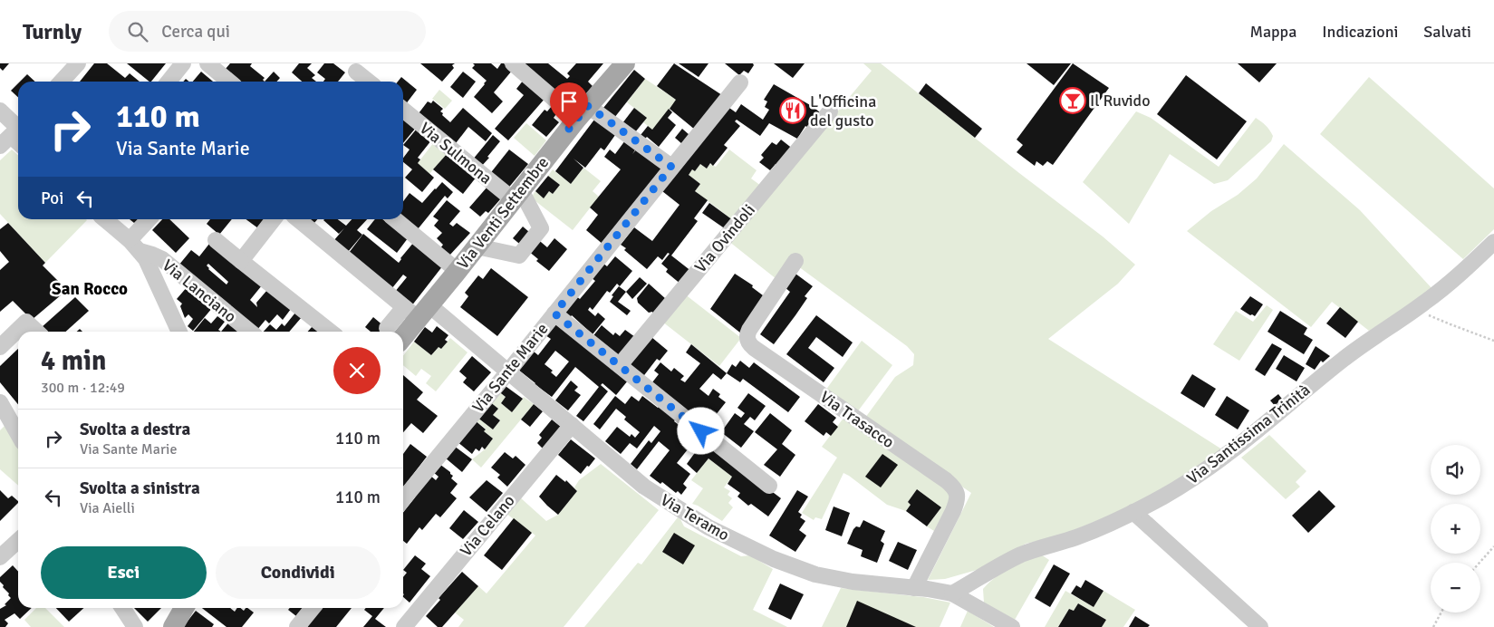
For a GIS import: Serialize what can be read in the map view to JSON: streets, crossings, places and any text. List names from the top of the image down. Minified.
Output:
{"streets":{"main road":["Via Venti Settembre"],"street":["Via Sulmona","Via Ovindoli","Via Lanciano","Via Sante Marie","Via Trasacco","Via Santissima Trinità","Via Teramo","Via Celano"]},"crossings":[["Via Sulmona","Via Venti Settembre"],["Via Venti Settembre","Via Teramo"],["Via Sante Marie","Via Teramo"],["Via Trasacco","Via Teramo"],["Via Santissima Trinità","Via Teramo"],["Via Teramo","Via Celano"]],"districts":["San Rocco"],"places":{"bar":["Il Ruvido"],"restaurant":["L'Officina del gusto"]},"page":{"header":"Turnly","search":"Cerca qui","nav":["Mappa","Indicazioni","Salvati"],"turn":["110 m","Via Sante Marie"],"then":"Poi","heading":["4 min","300 m · 12:49"],"list":[{"name":"Svolta a destra","note":"Via Sante Marie","value":"110 m"},{"name":"Svolta a sinistra","note":"Via Aielli","value":"110 m"}],"map_buttons":["+","−"],"buttons":["Esci","Condividi"]}}
